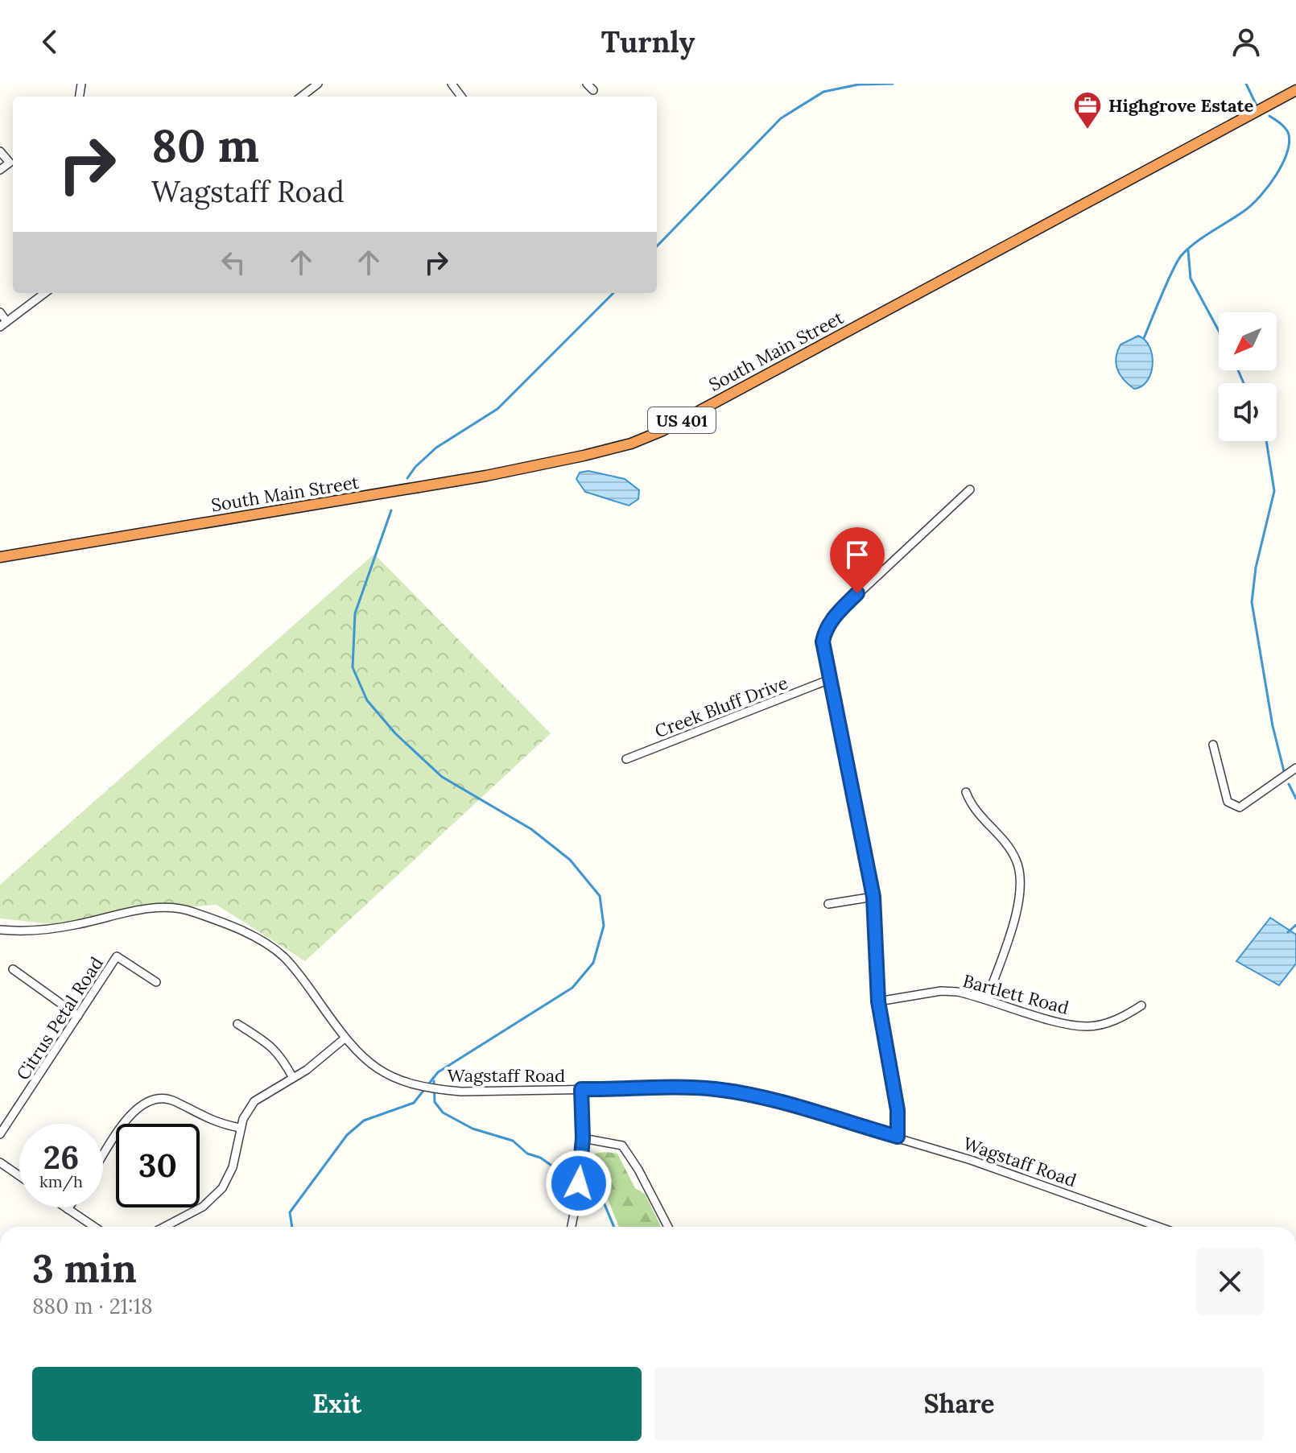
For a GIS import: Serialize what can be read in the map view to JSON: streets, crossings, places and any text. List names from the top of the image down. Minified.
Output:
{"streets":{"highway":["South Main Street","US 401"],"street":["Creek Bluff Drive","Bartlett Road","Citrus Petal Road","Wagstaff Road"]},"places":{"office":["Highgrove Estate"]},"north":"bottom left","page":{"header":"Turnly","turn":["80 m","Wagstaff Road"],"speed":"26 km/h","limit":"30","heading":["3 min","880 m · 21:18"],"buttons":["Exit","Share"]}}
